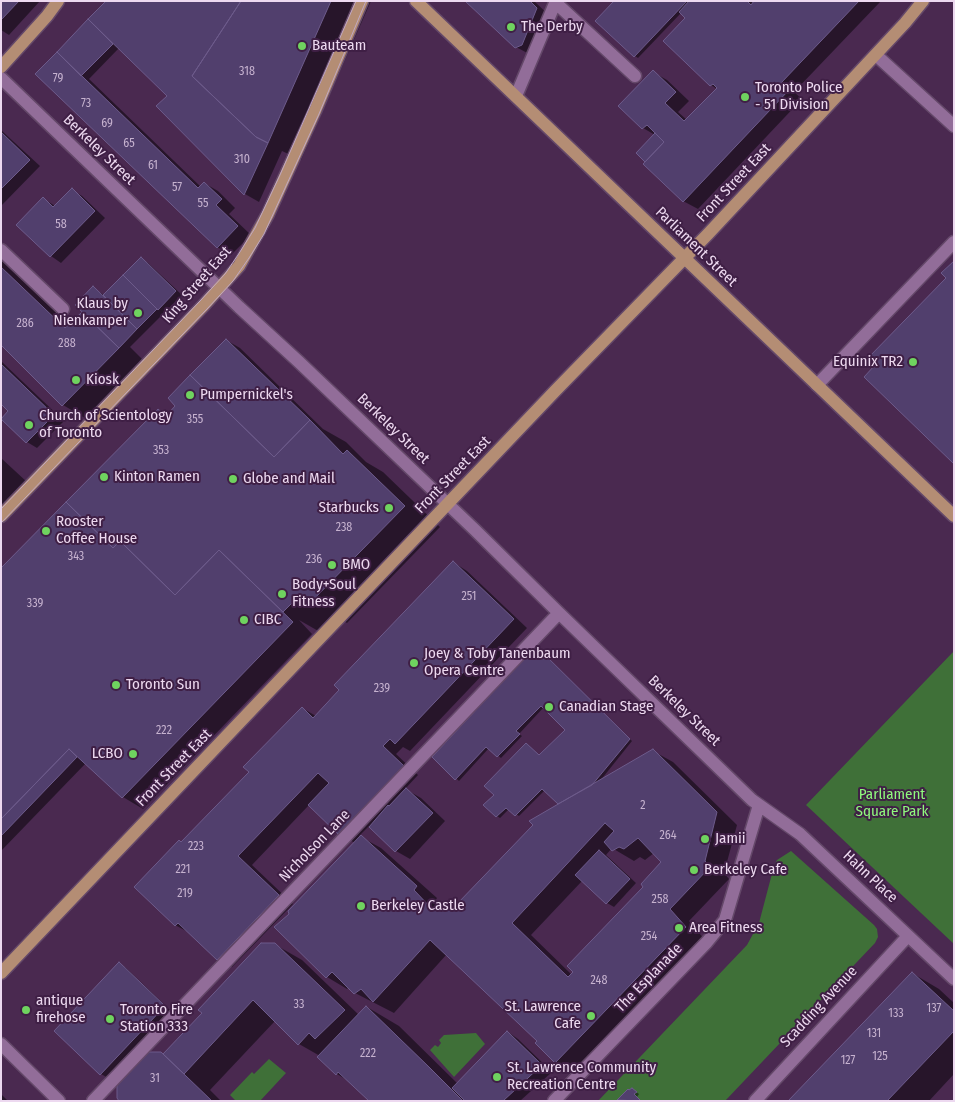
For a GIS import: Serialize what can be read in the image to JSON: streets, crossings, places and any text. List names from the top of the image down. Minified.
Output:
{"streets":{"main road":["Front Street East","Parliament Street","King Street East"],"street":["Berkeley Street","Nicholson Lane","Hahn Place","The Esplanade","Scadding Avenue"]},"crossings":[["Berkeley Street","Front Street East"],["Berkeley Street","King Street East"],["Berkeley Street","Nicholson Lane"],["Berkeley Street","Hahn Place"],["Berkeley Street","The Esplanade"],["Front Street East","Parliament Street"],["Hahn Place","The Esplanade"],["Hahn Place","Scadding Avenue"]],"parks":["Parliament Square Park"],"places":["The Derby","Bauteam","Toronto Police - 51 Division","Klaus by Nienkamper","Equinix TR2","Kiosk","Pumpernickel's","Church of Scientology of Toronto","Kinton Ramen","Globe and Mail","Starbucks","Rooster Coffee House","BMO","Body+Soul Fitness","CIBC","Joey & Toby Tanenbaum Opera Centre","Toronto Sun","Canadian Stage","LCBO","Jamii","Berkeley Cafe","Berkeley Castle","Area Fitness","antique firehose","St. Lawrence Cafe","Toronto Fire Station 333","St. Lawrence Community Recreation Centre"],"house_numbers":["318","79","73","69","65","310","61","57","55","58","286","288","355","353","238","343","236","251","339","239","222","2","264","223","221","219","258","254","248","33","137","133","131","222","125","127","31"]}
